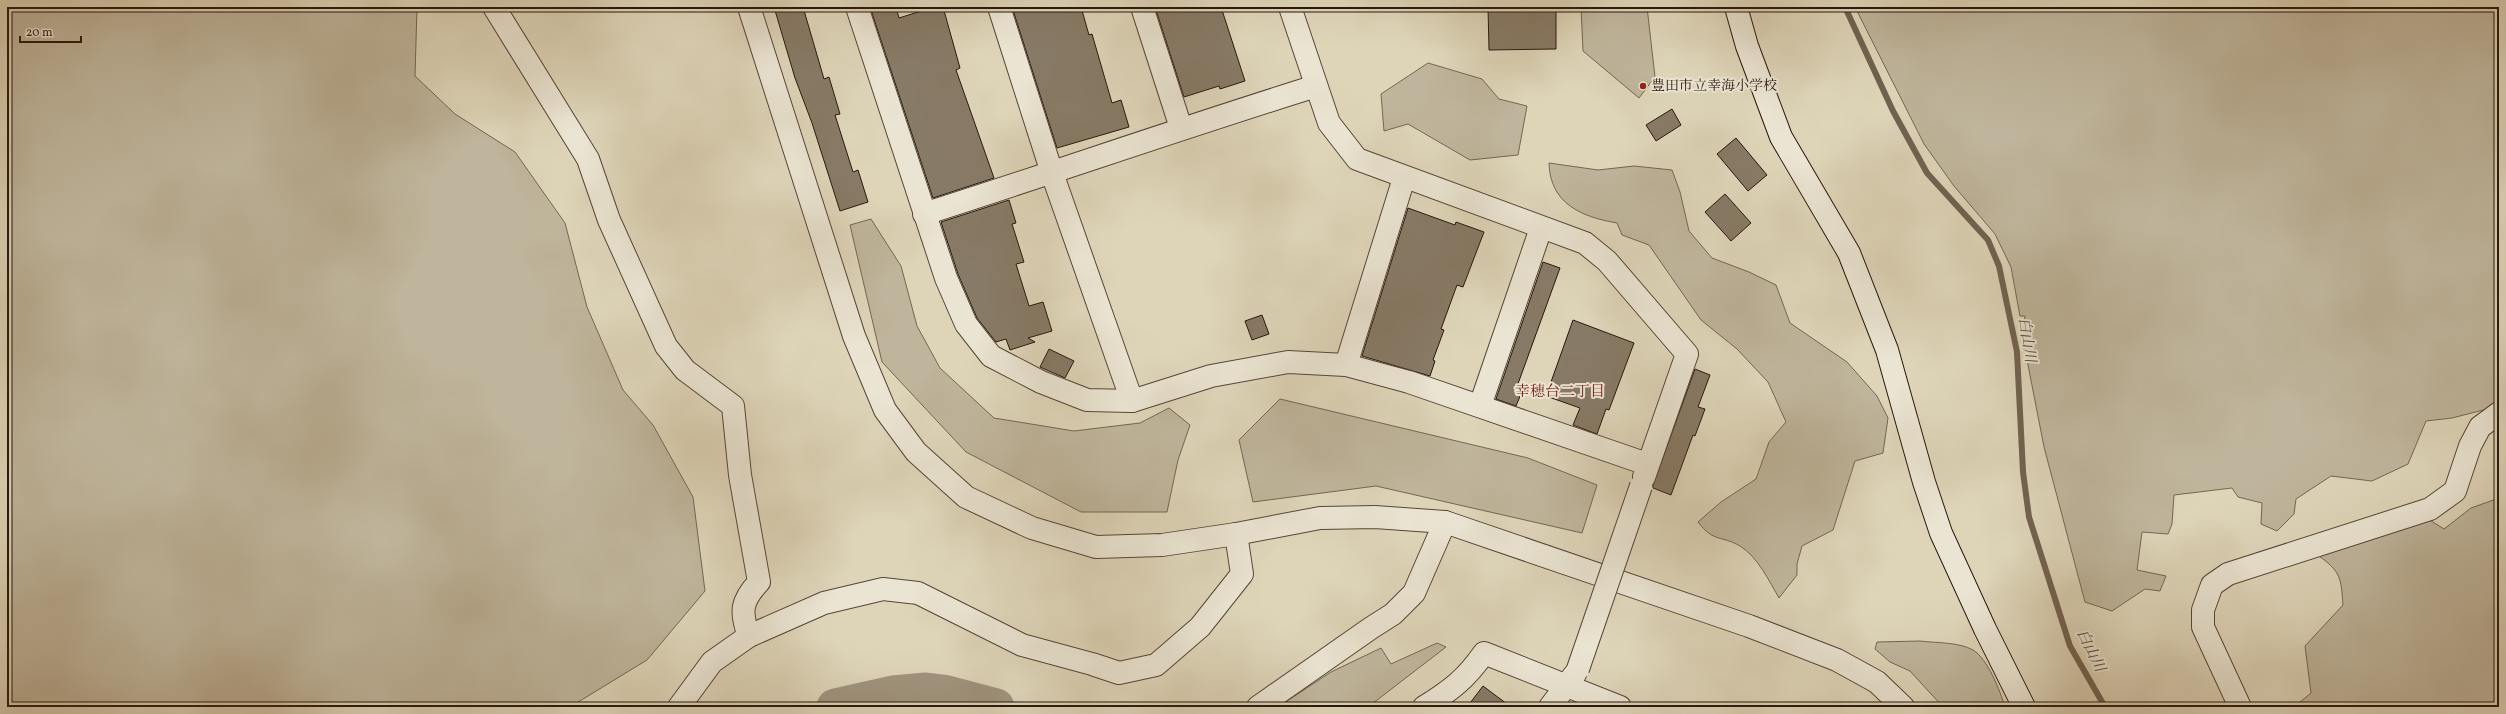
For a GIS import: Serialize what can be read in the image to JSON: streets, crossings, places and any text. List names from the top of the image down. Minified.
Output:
{"districts":["幸穂台二丁目"],"water":["白山川"],"places":["豊田市立幸海小学校"],"scale_bar":"20 m"}
